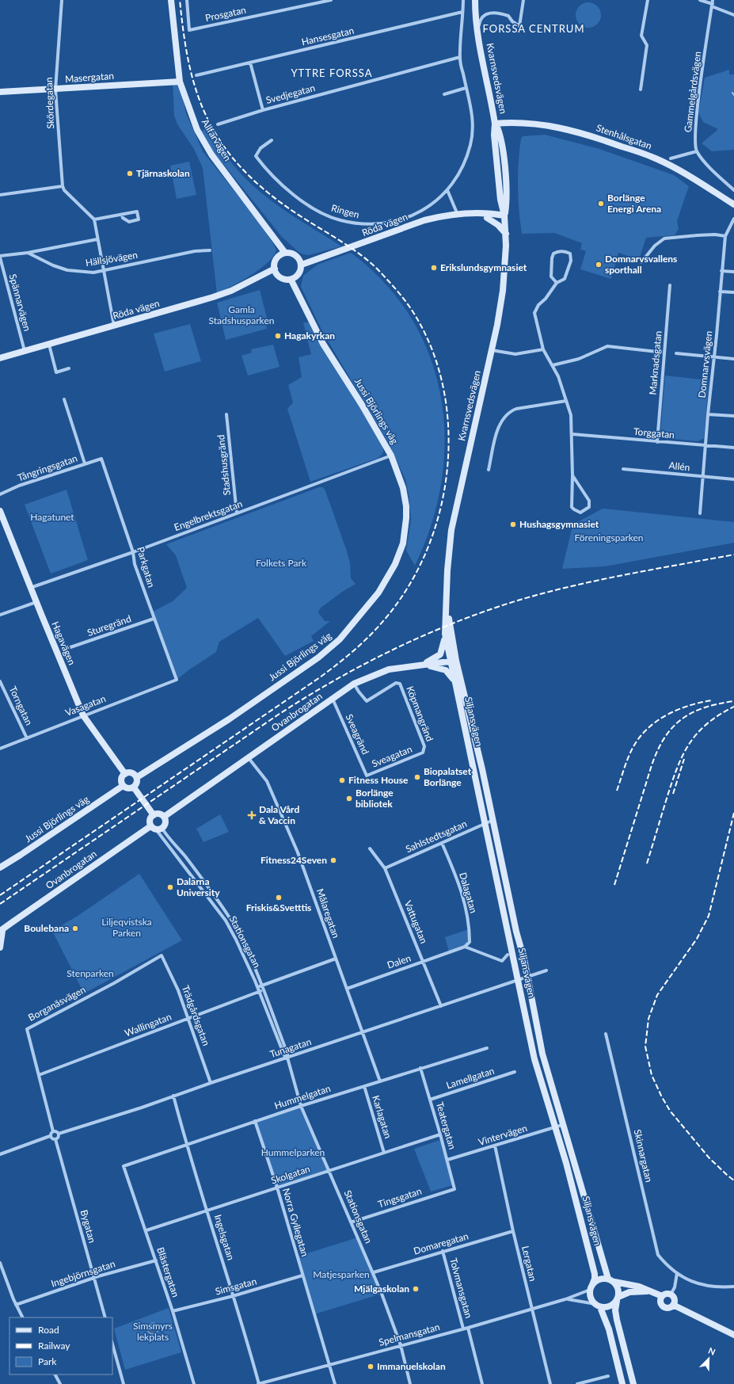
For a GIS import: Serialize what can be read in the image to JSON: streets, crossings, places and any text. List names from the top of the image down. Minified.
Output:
{"streets":{"street":["Prosgatan","Hansesgatan","Masergatan","Kvarnsvedsvägen","Gammelgårdsvägen","Svedjegatan","Skördegatan","Stenhålsgatan","Allfarvägen","Ringen","Röda vägen","Hällsjövägen","Spännarvägen","Marknadsgatan","Domnarvsvägen","Jussi Björlings väg","Torggatan","Stadshusgränd","Allén","Tångringsgatan","Engelbrektsgatan","Parkgatan","Sturegränd","Hagavägen","Torngatan","Vasagatan","Ovanbrogatan","Köpmangränd","Siljansvägen","Sveagränd","Sveagatan","Sahlstedtsgatan","Dalagatan","Målaregatan","Vattugatan","Stationsgatan","Dalen","Borganäsvägen","Trädgårdsgatan","Wallingatan","Tunagatan","Lamellgatan","Hummelgatan","Karlagatan","Teatergatan","Vintervägen","Skinnargatan","Skolgatan","Tingsgatan","Norra Gyllegatan","Bygatan","Ingelsgatan","Domaregatan","Lergatan","Blästergatan","Ingebjörnsgatan","Simsgatan","Tolvmansgatan","Spelmansgatan"]},"crossings":[["Hansesgatan","Ringen"],["Masergatan","Skördegatan"],["Masergatan","Allfarvägen"],["Kvarnsvedsvägen","Stenhålsgatan"],["Kvarnsvedsvägen","Röda vägen"],["Kvarnsvedsvägen","Ovanbrogatan"],["Kvarnsvedsvägen","Siljansvägen"],["Svedjegatan","Ringen"],["Allfarvägen","Röda vägen"],["Allfarvägen","Jussi Björlings väg"],["Röda vägen","Spännarvägen"],["Röda vägen","Jussi Björlings väg"],["Marknadsgatan","Torggatan"],["Domnarvsvägen","Torggatan"],["Domnarvsvägen","Allén"],["Jussi Björlings väg","Engelbrektsgatan"],["Jussi Björlings väg","Hagavägen"],["Stadshusgränd","Engelbrektsgatan"],["Tångringsgatan","Parkgatan"],["Engelbrektsgatan","Parkgatan"],["Engelbrektsgatan","Hagavägen"],["Parkgatan","Sturegränd"],["Parkgatan","Vasagatan"],["Hagavägen","Vasagatan"],["Torngatan","Vasagatan"],["Ovanbrogatan","Köpmangränd"],["Ovanbrogatan","Siljansvägen"],["Ovanbrogatan","Sveagränd"],["Ovanbrogatan","Målaregatan"],["Ovanbrogatan","Stationsgatan"],["Köpmangränd","Sveagatan"],["Siljansvägen","Sahlstedtsgatan"],["Siljansvägen","Tunagatan"],["Siljansvägen","Vintervägen"],["Siljansvägen","Spelmansgatan"],["Sveagränd","Sveagatan"],["Sahlstedtsgatan","Dalagatan"],["Sahlstedtsgatan","Vattugatan"],["Dalagatan","Dalen"],["Målaregatan","Dalen"],["Målaregatan","Tunagatan"],["Målaregatan","Hummelgatan"],["Vattugatan","Dalen"],["Vattugatan","Tunagatan"],["Stationsgatan","Wallingatan"],["Stationsgatan","Tunagatan"],["Stationsgatan","Hummelgatan"],["Stationsgatan","Skolgatan"],["Stationsgatan","Tingsgatan"],["Stationsgatan","Domaregatan"],["Stationsgatan","Spelmansgatan"],["Borganäsvägen","Trädgårdsgatan"],["Borganäsvägen","Wallingatan"],["Trädgårdsgatan","Wallingatan"],["Trädgårdsgatan","Tunagatan"],["Tunagatan","Ingelsgatan"],["Lamellgatan","Teatergatan"],["Hummelgatan","Karlagatan"],["Hummelgatan","Teatergatan"],["Hummelgatan","Norra Gyllegatan"],["Hummelgatan","Ingelsgatan"],["Hummelgatan","Blästergatan"],["Karlagatan","Skolgatan"],["Teatergatan","Vintervägen"],["Teatergatan","Skolgatan"],["Teatergatan","Tingsgatan"],["Vintervägen","Lergatan"],["Skolgatan","Norra Gyllegatan"],["Skolgatan","Ingelsgatan"],["Skolgatan","Blästergatan"],["Norra Gyllegatan","Simsgatan"],["Norra Gyllegatan","Spelmansgatan"],["Bygatan","Ingebjörnsgatan"],["Ingelsgatan","Simsgatan"],["Ingelsgatan","Spelmansgatan"],["Domaregatan","Lergatan"],["Domaregatan","Tolvmansgatan"],["Lergatan","Spelmansgatan"],["Blästergatan","Ingebjörnsgatan"],["Blästergatan","Simsgatan"],["Tolvmansgatan","Spelmansgatan"]],"districts":["FORSSA CENTRUM","YTTRE FORSSA"],"parks":["Gamla Stadshusparken","Hagatunet","Föreningsparken","Folkets Park","Liljeqvistska Parken","Stenparken","Hummelparken","Matjesparken","Simsmyrs lekplats"],"places":{"other":["Tjärnaskolan","Borlänge Energi Arena","Domnarvsvallens sporthall","Erikslundsgymnasiet","Hagakyrkan","Hushagsgymnasiet","Biopalatset Borlänge","Fitness House","Borlänge bibliotek","Fitness24Seven","Dalarna University","Friskis&Svetttis","Boulebana","Mjälgaskolan","Immanuelskolan"],"health":["Dala Vård & Vaccin"]},"legend":["Road","Railway","Park"],"north":"top right"}
